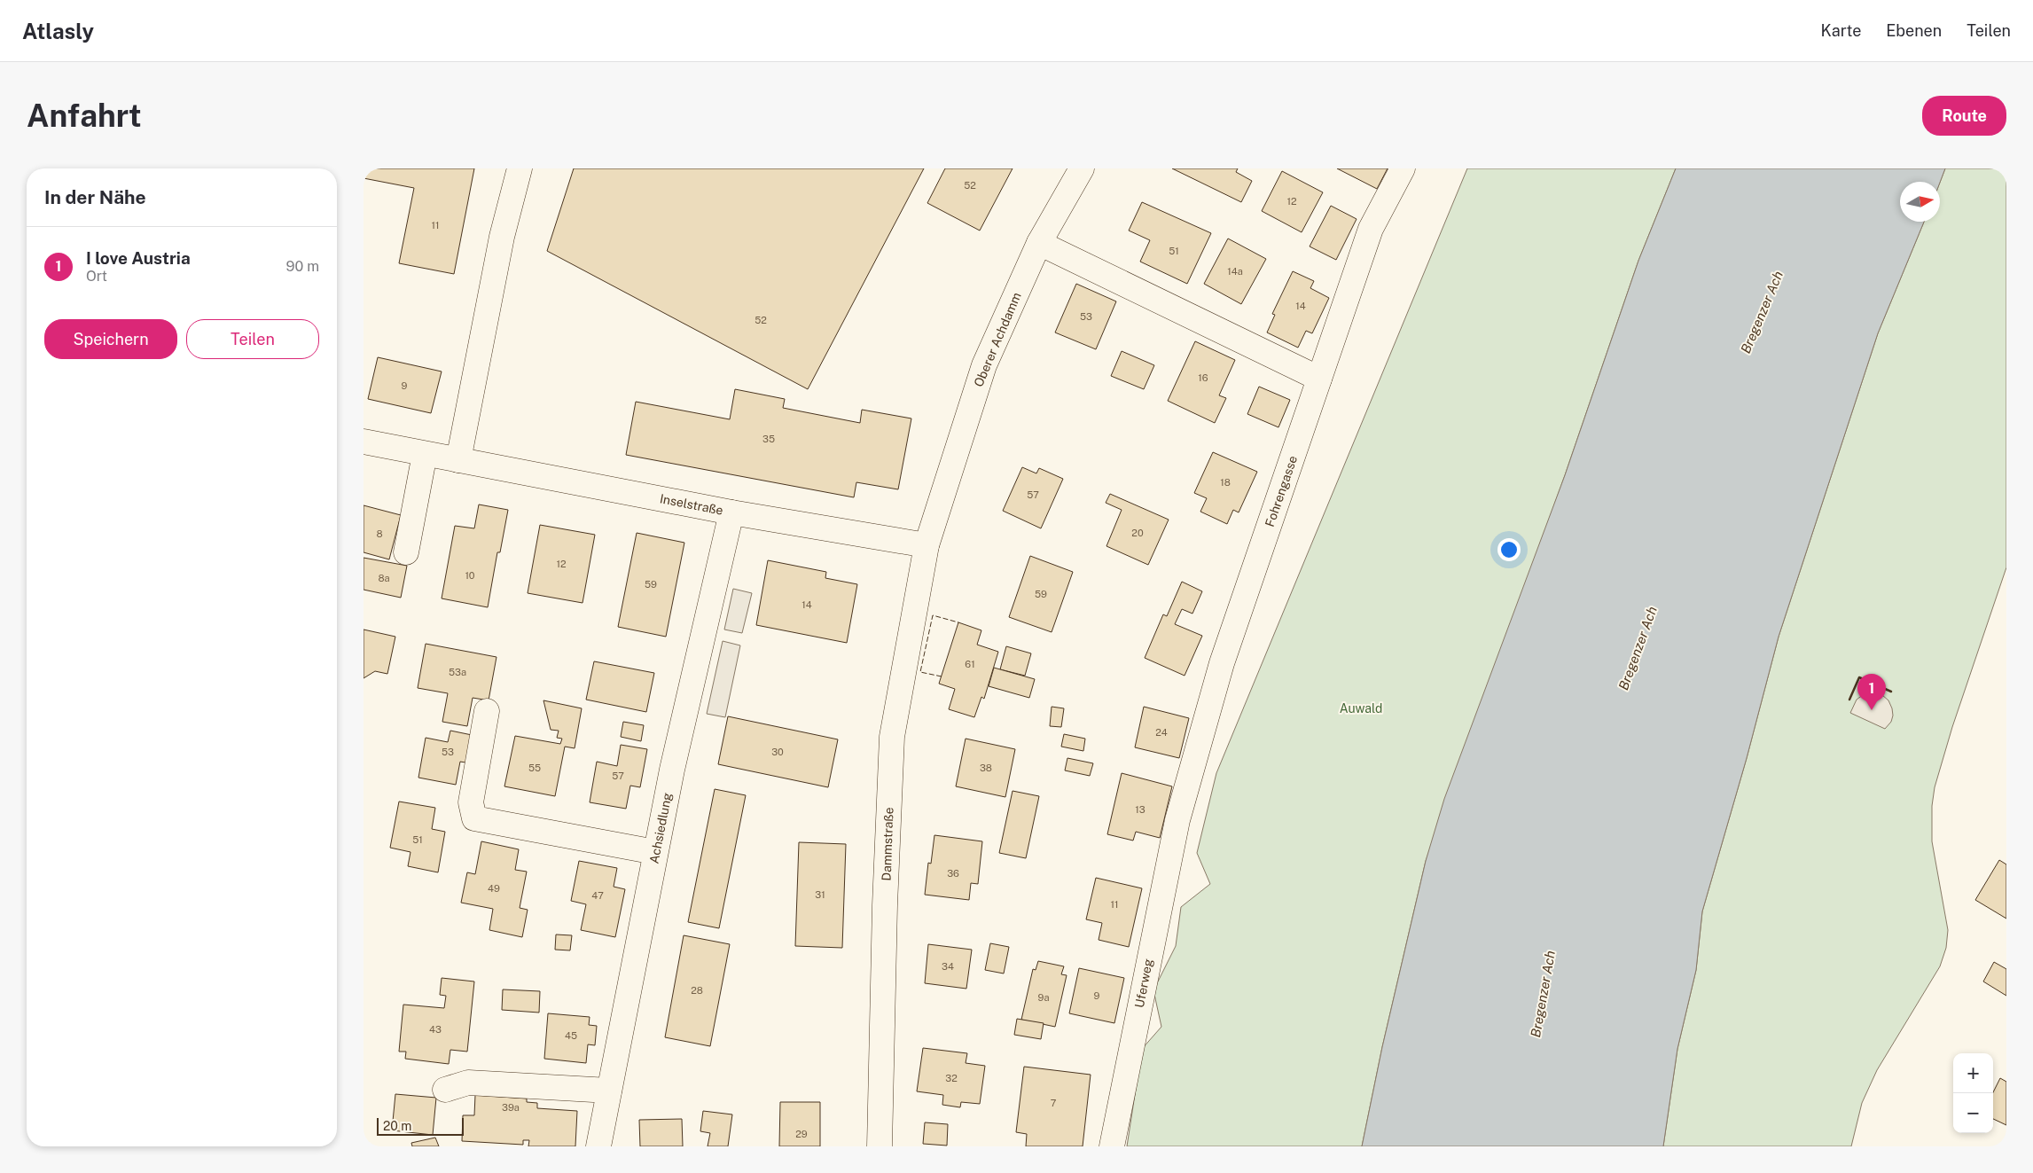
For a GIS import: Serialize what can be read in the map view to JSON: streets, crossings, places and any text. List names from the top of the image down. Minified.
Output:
{"streets":{"street":["Oberer Achdamm","Fohrengasse","Inselstraße","Achsiedlung","Dammstraße","Uferweg"]},"crossings":[["Oberer Achdamm","Inselstraße"],["Oberer Achdamm","Dammstraße"],["Fohrengasse","Uferweg"],["Inselstraße","Achsiedlung"],["Inselstraße","Dammstraße"]],"water":["Bregenzer Ach"],"parks":["Auwald"],"house_numbers":["52","12","11","51","14a","14","53","52","16","9","35","18","57","20","8","12","10","8a","59","59","14","61","53a","24","53","30","55","38","57","13","51","36","49","31","47","11","34","28","9","9a","43","45","32","7","39a","29"],"scale_bar":"20 m","north":"right","page":{"header":"Atlasly","nav":["Karte","Ebenen","Teilen"],"buttons":["Route",["Speichern","Teilen"]],"title":"Anfahrt","heading":"In der Nähe","list":[{"mark":"1","name":"I love Austria","note":"Ort","value":"90 m"}],"pins":"1","map_buttons":["+","−"],"scale":"20 m"}}
